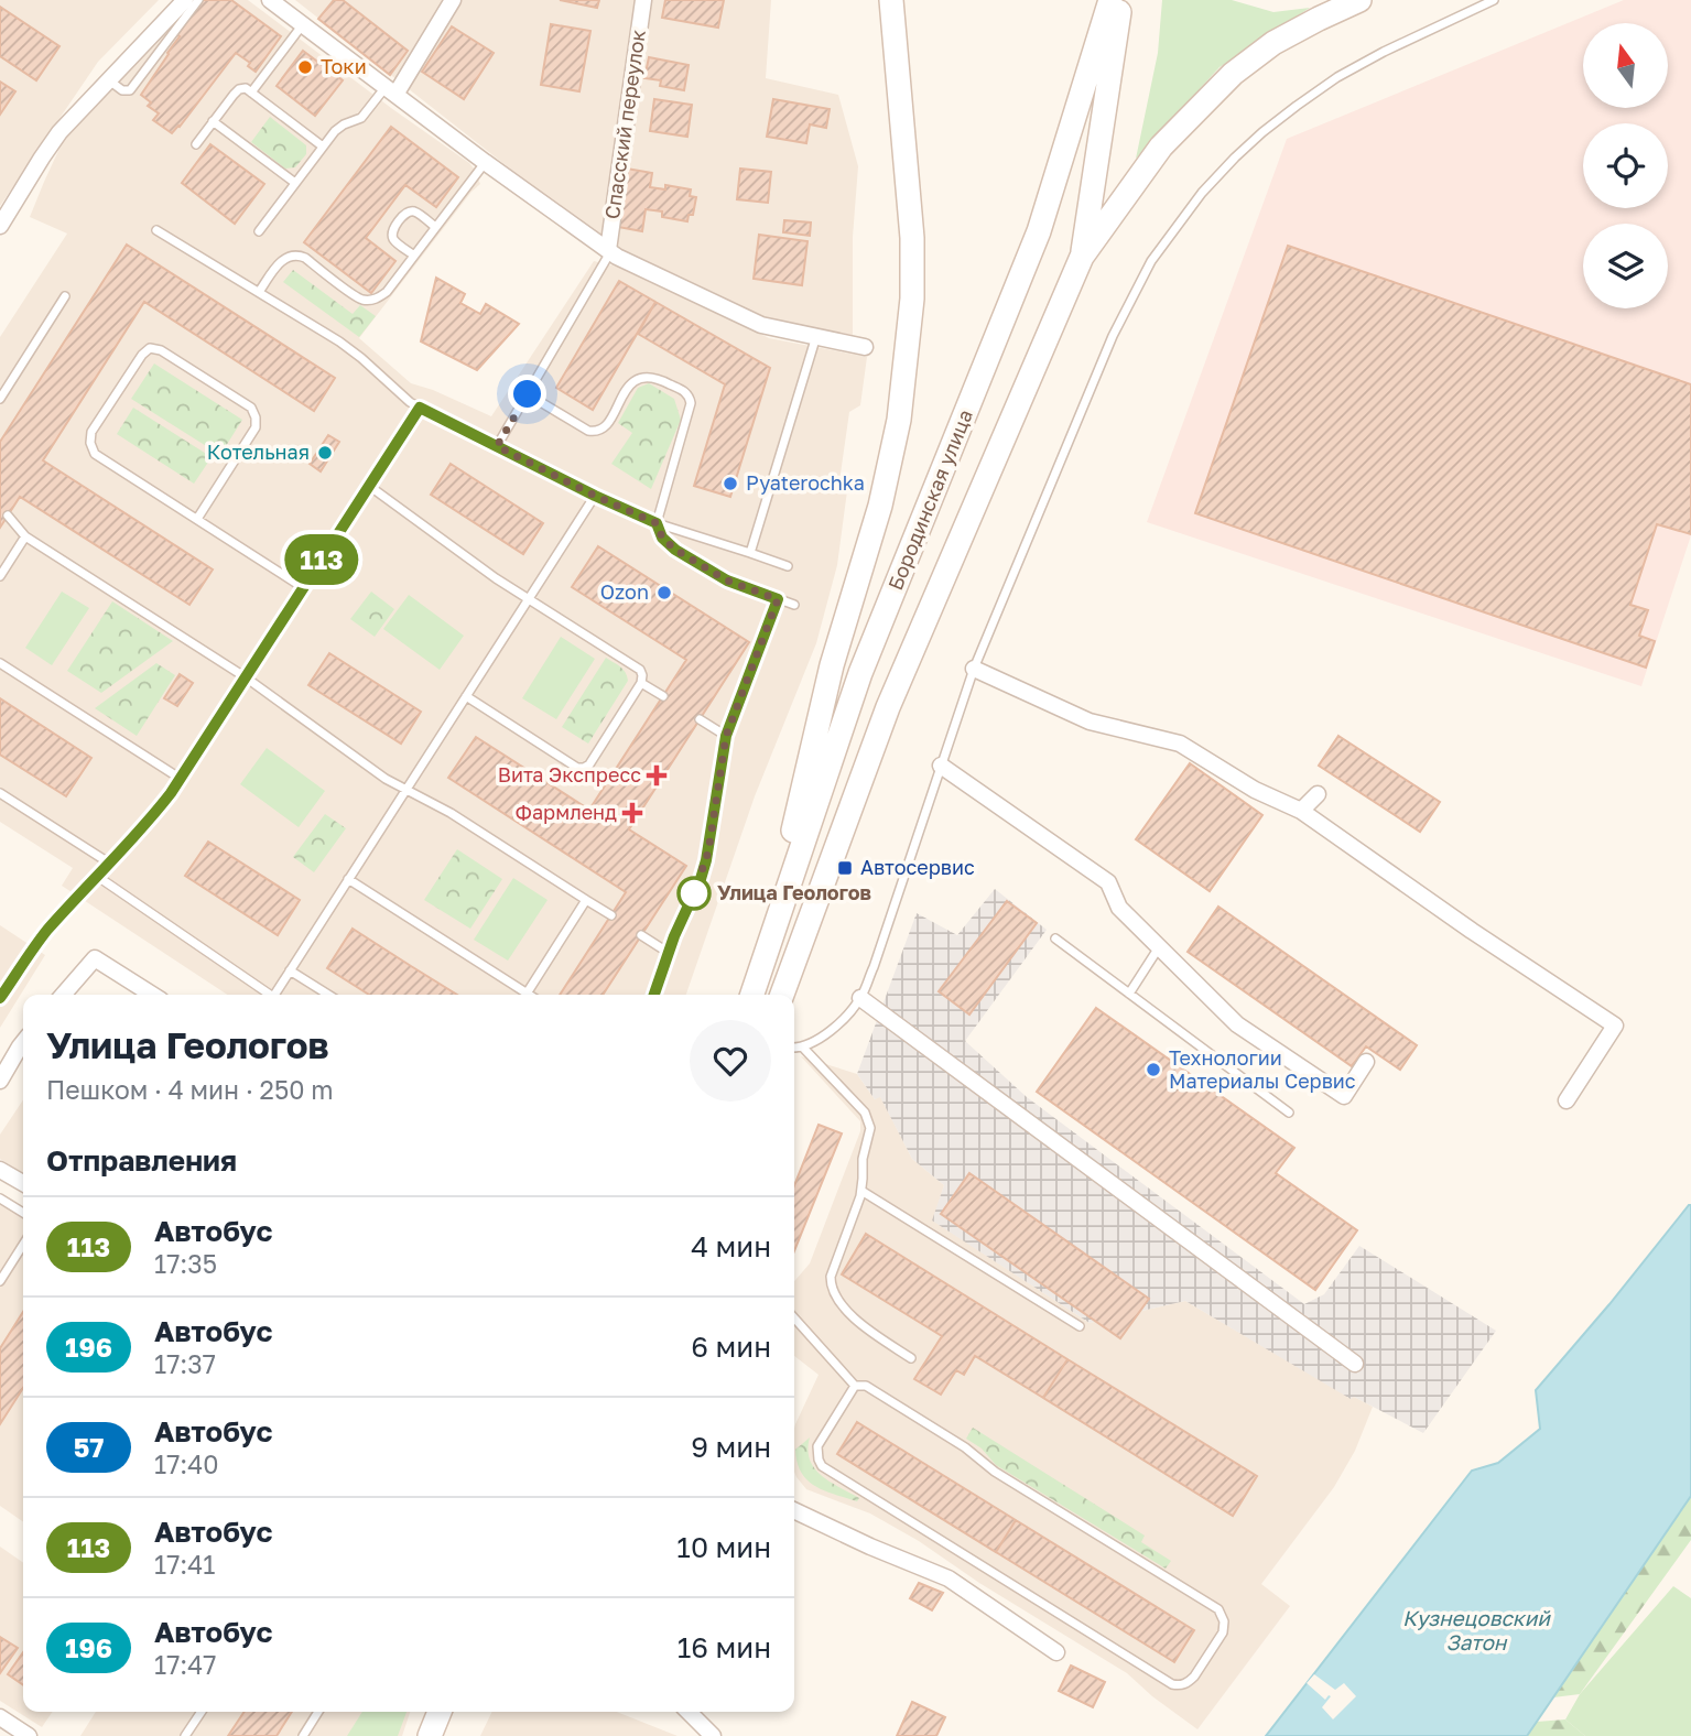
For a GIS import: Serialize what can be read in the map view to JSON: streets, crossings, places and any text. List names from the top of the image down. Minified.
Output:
{"streets":{"street":["Спасский переулок","Бородинская улица"]},"water":["Кузнецовский Затон"],"places":{"other":["Токи","Котельная","Pyaterochka","Ozon","Улица Геологов","Технологии Материалы Сервис"],"health":["Вита Экспресс","Фармленд"],"transit":["Автосервис"]},"lines":["bus line 113"],"north":"top","page":{"on_map":"113","heading":[["Улица Геологов","Пешком · 4 мин · 250 m"],"Отправления"],"list":[{"mark":"113","name":"Автобус","note":"17:35","value":"4 мин"},{"mark":"196","name":"Автобус","note":"17:37","value":"6 мин"},{"mark":"57","name":"Автобус","note":"17:40","value":"9 мин"},{"mark":"113","name":"Автобус","note":"17:41","value":"10 мин"},{"mark":"196","name":"Автобус","note":"17:47","value":"16 мин"}]}}
